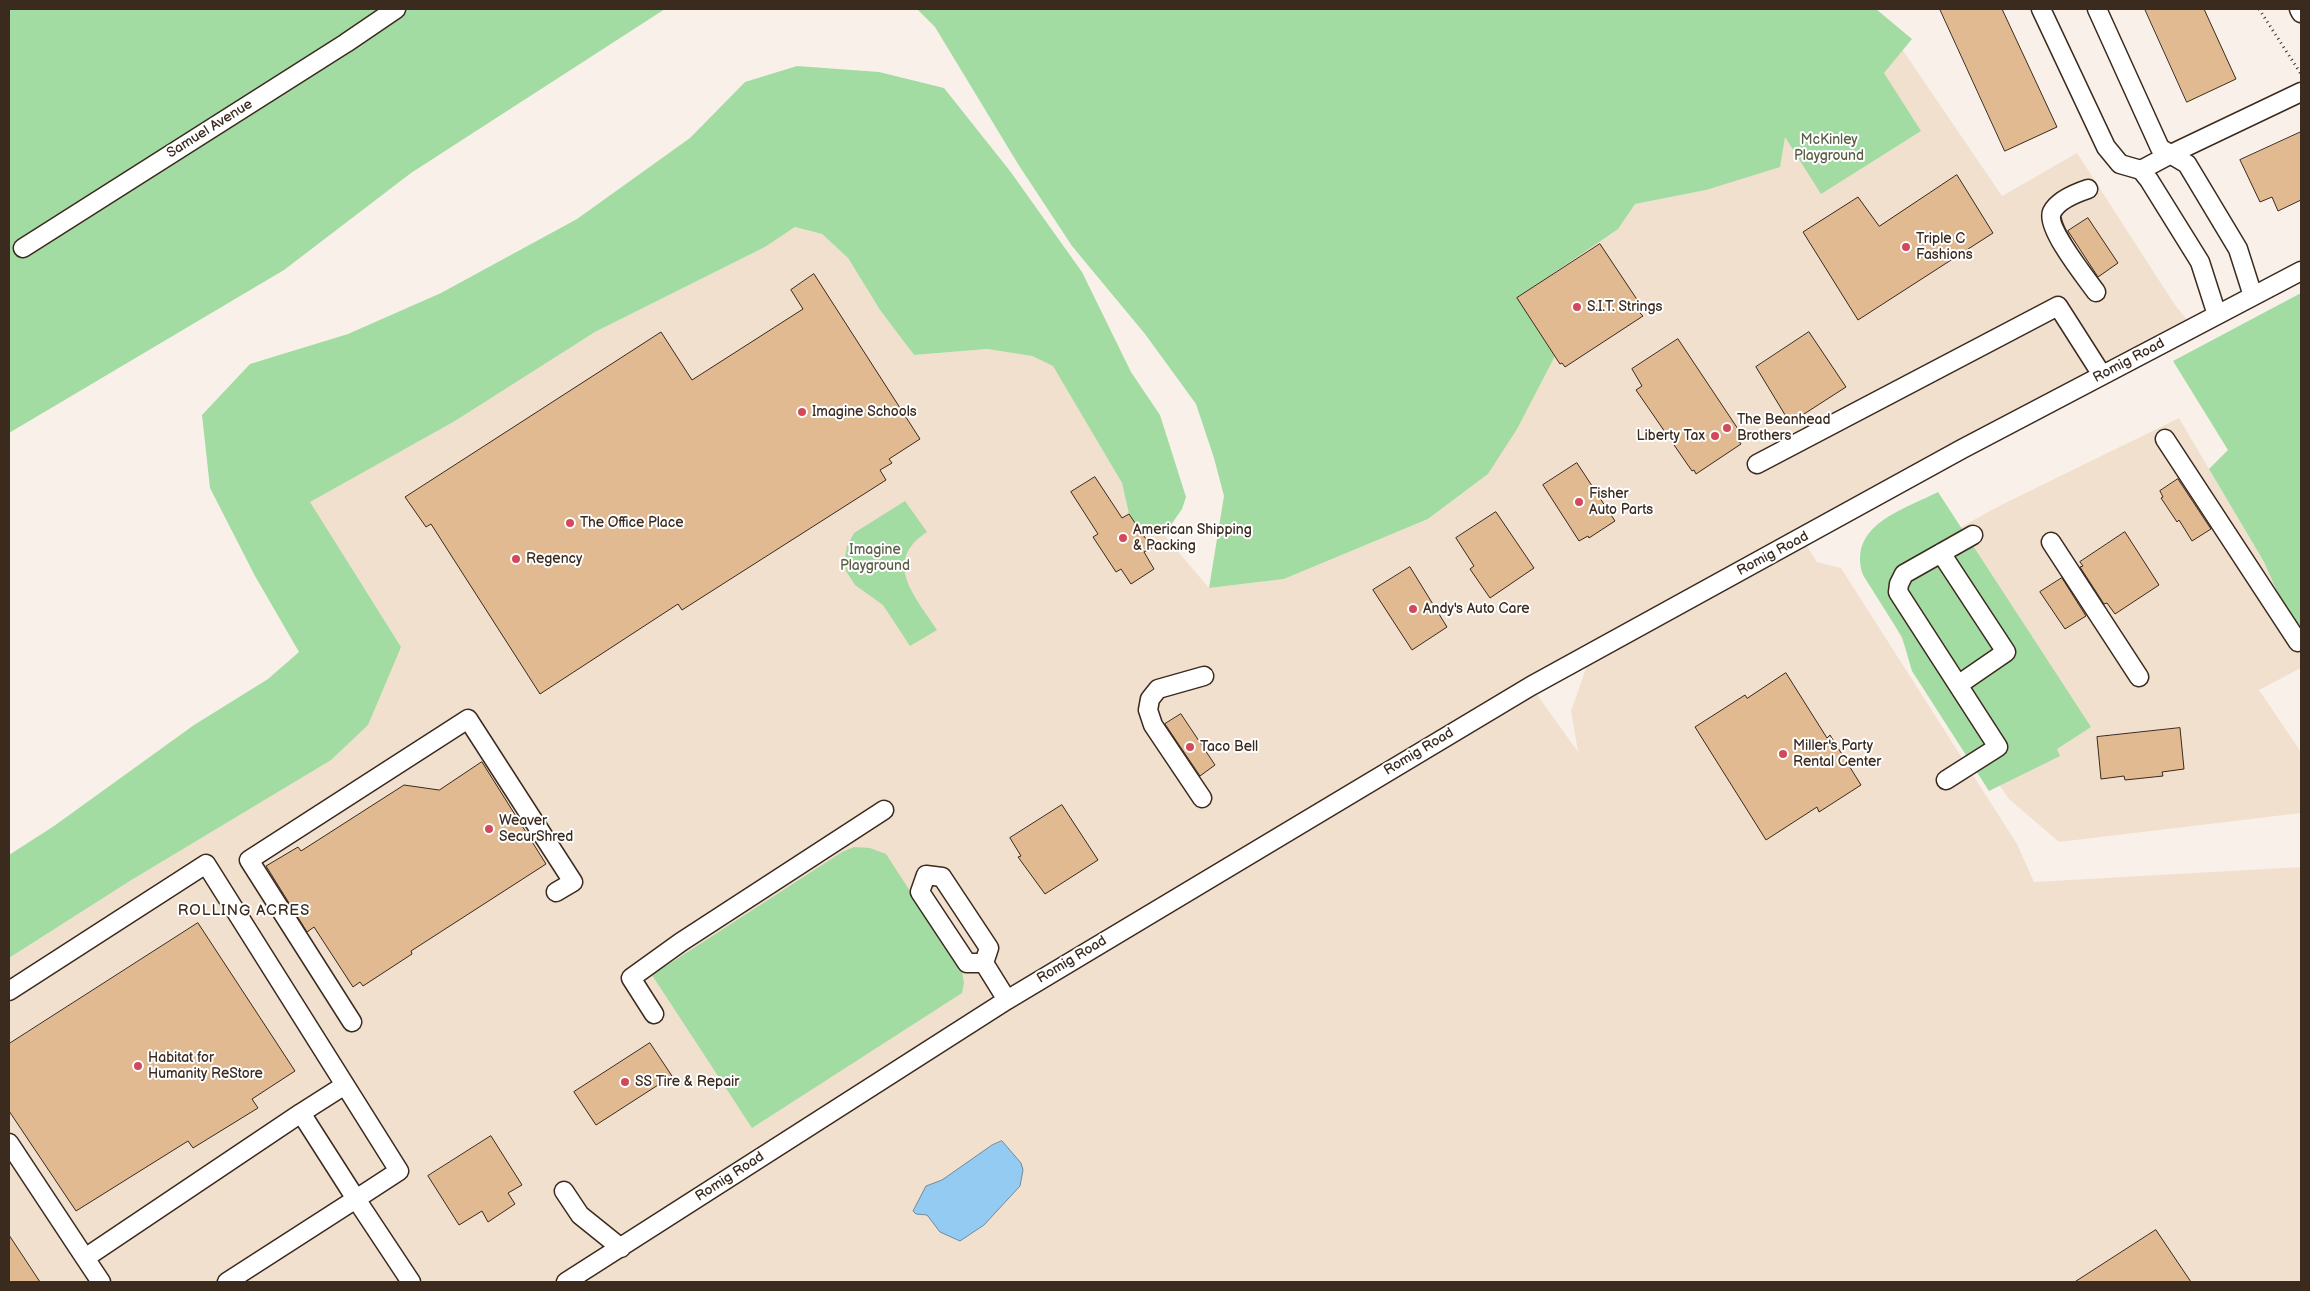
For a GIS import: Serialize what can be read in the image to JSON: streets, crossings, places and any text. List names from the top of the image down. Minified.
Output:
{"streets":{"street":["Samuel Avenue","Romig Road"]},"districts":["ROLLING ACRES"],"parks":["McKinley Playground","Imagine Playground"],"places":["Triple C Fashions","S.I.T. Strings","Imagine Schools","The Beanhead Brothers","Liberty Tax","Fisher Auto Parts","The Office Place","American Shipping & Packing","Regency","Andy's Auto Care","Taco Bell","Miller's Party Rental Center","Weaver SecurShred","Habitat for Humanity ReStore","SS Tire & Repair"]}
